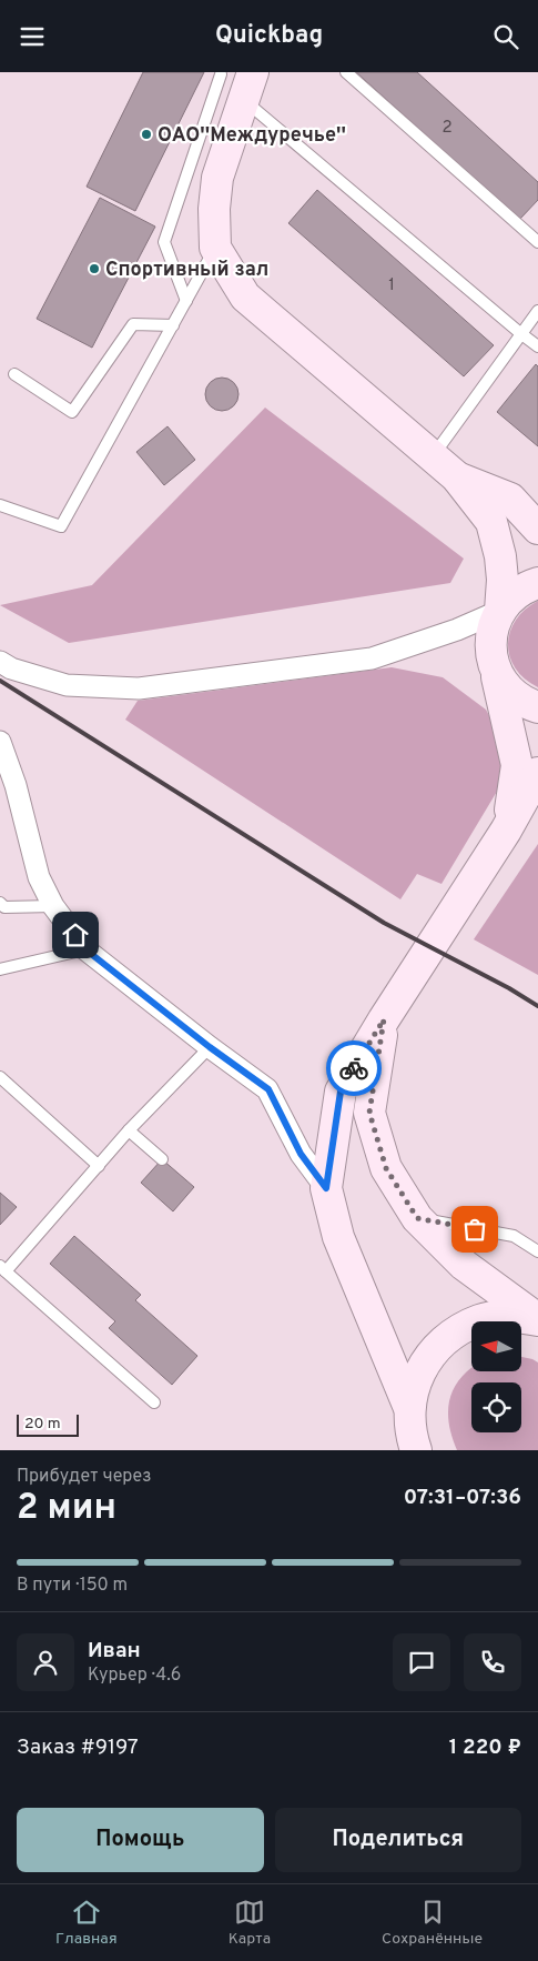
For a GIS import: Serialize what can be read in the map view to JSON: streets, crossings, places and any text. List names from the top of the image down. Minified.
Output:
{"places":["ОАО''Междуречье''","Спортивный зал"],"house_numbers":["2","1"],"scale_bar":"20 m","north":"left","page":{"header":"Quickbag","scale":"20 m","heading":["2 мин","Прибудет через","07:31–07:36"],"panel":["Иван","Курьер · 4.6","Заказ #9197","1 220 ₽"],"bar":"В пути · 150 m","buttons":["Помощь","Поделиться"],"tabs":["Главная","Карта","Сохранённые"]}}
